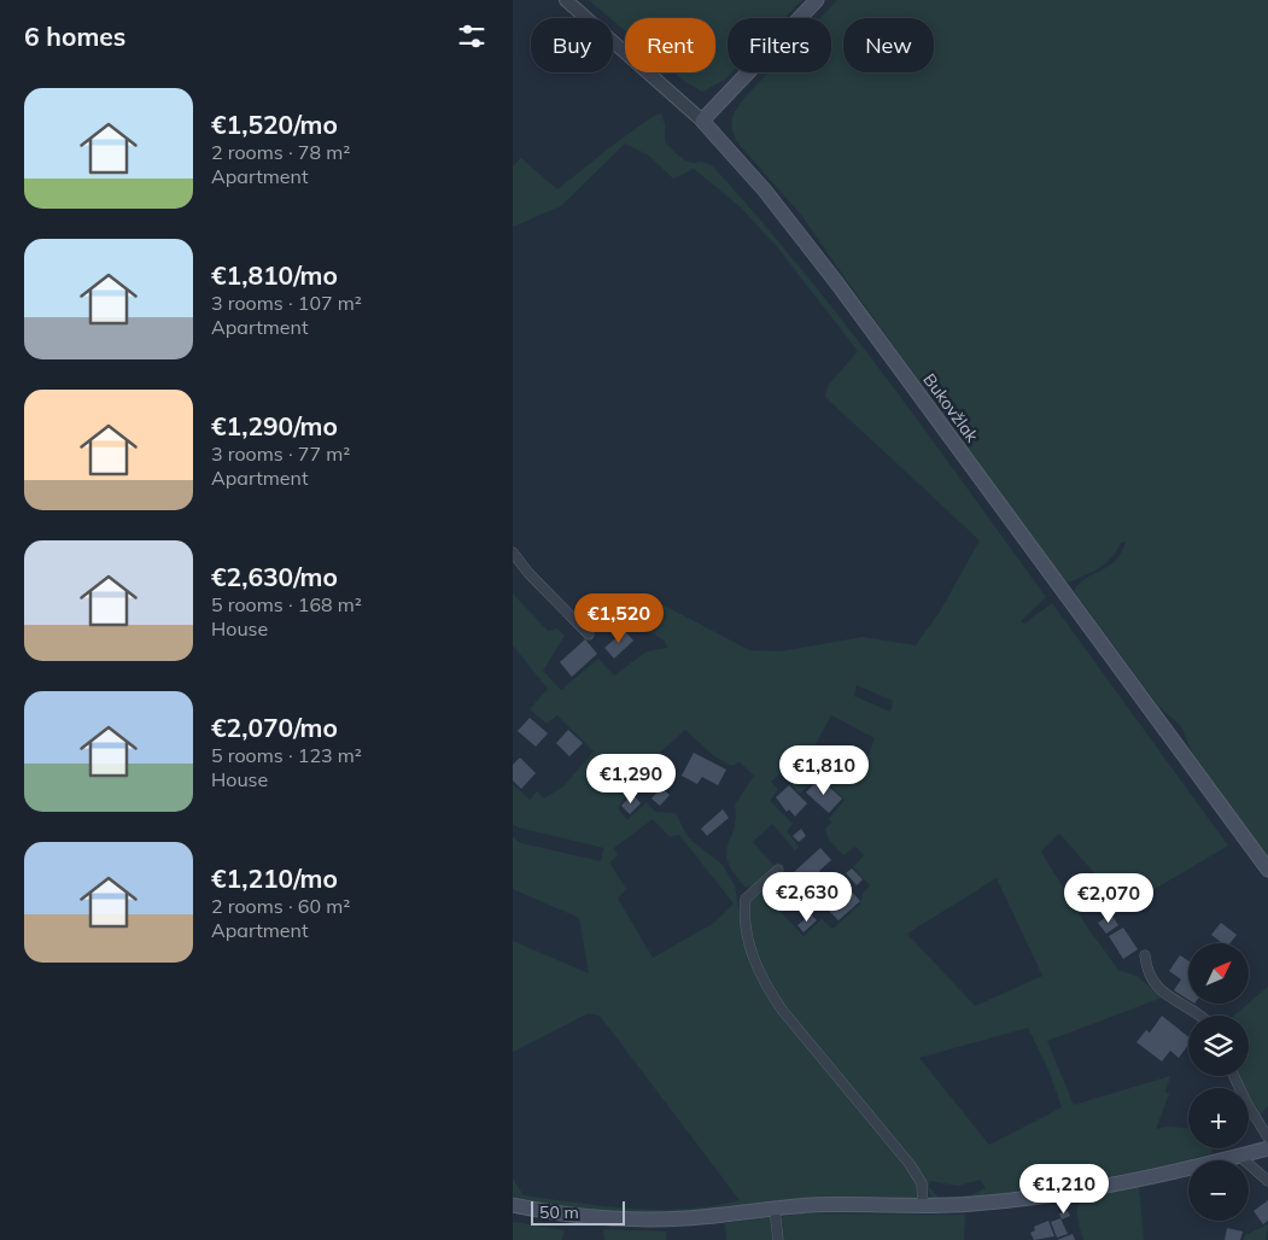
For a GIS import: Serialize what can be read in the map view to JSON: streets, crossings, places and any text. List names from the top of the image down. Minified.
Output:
{"streets":{"main road":["Bukovžlak"]},"scale_bar":"50 m","north":"top right","page":{"heading":"6 homes","chip":["Buy","Rent","Filters","New"],"list":[{"name":"€1,520/mo","note":"2 rooms · 78 m² · Apartment"},{"name":"€1,810/mo","note":"3 rooms · 107 m² · Apartment"},{"name":"€1,290/mo","note":"3 rooms · 77 m² · Apartment"},{"name":"€2,630/mo","note":"5 rooms · 168 m² · House"},{"name":"€2,070/mo","note":"5 rooms · 123 m² · House"},{"name":"€1,210/mo","note":"2 rooms · 60 m² · Apartment"}],"price":["€1,520","€1,810","€1,290","€2,630","€2,070","€1,210"],"map_buttons":["+","−"],"scale":"50 m"}}
